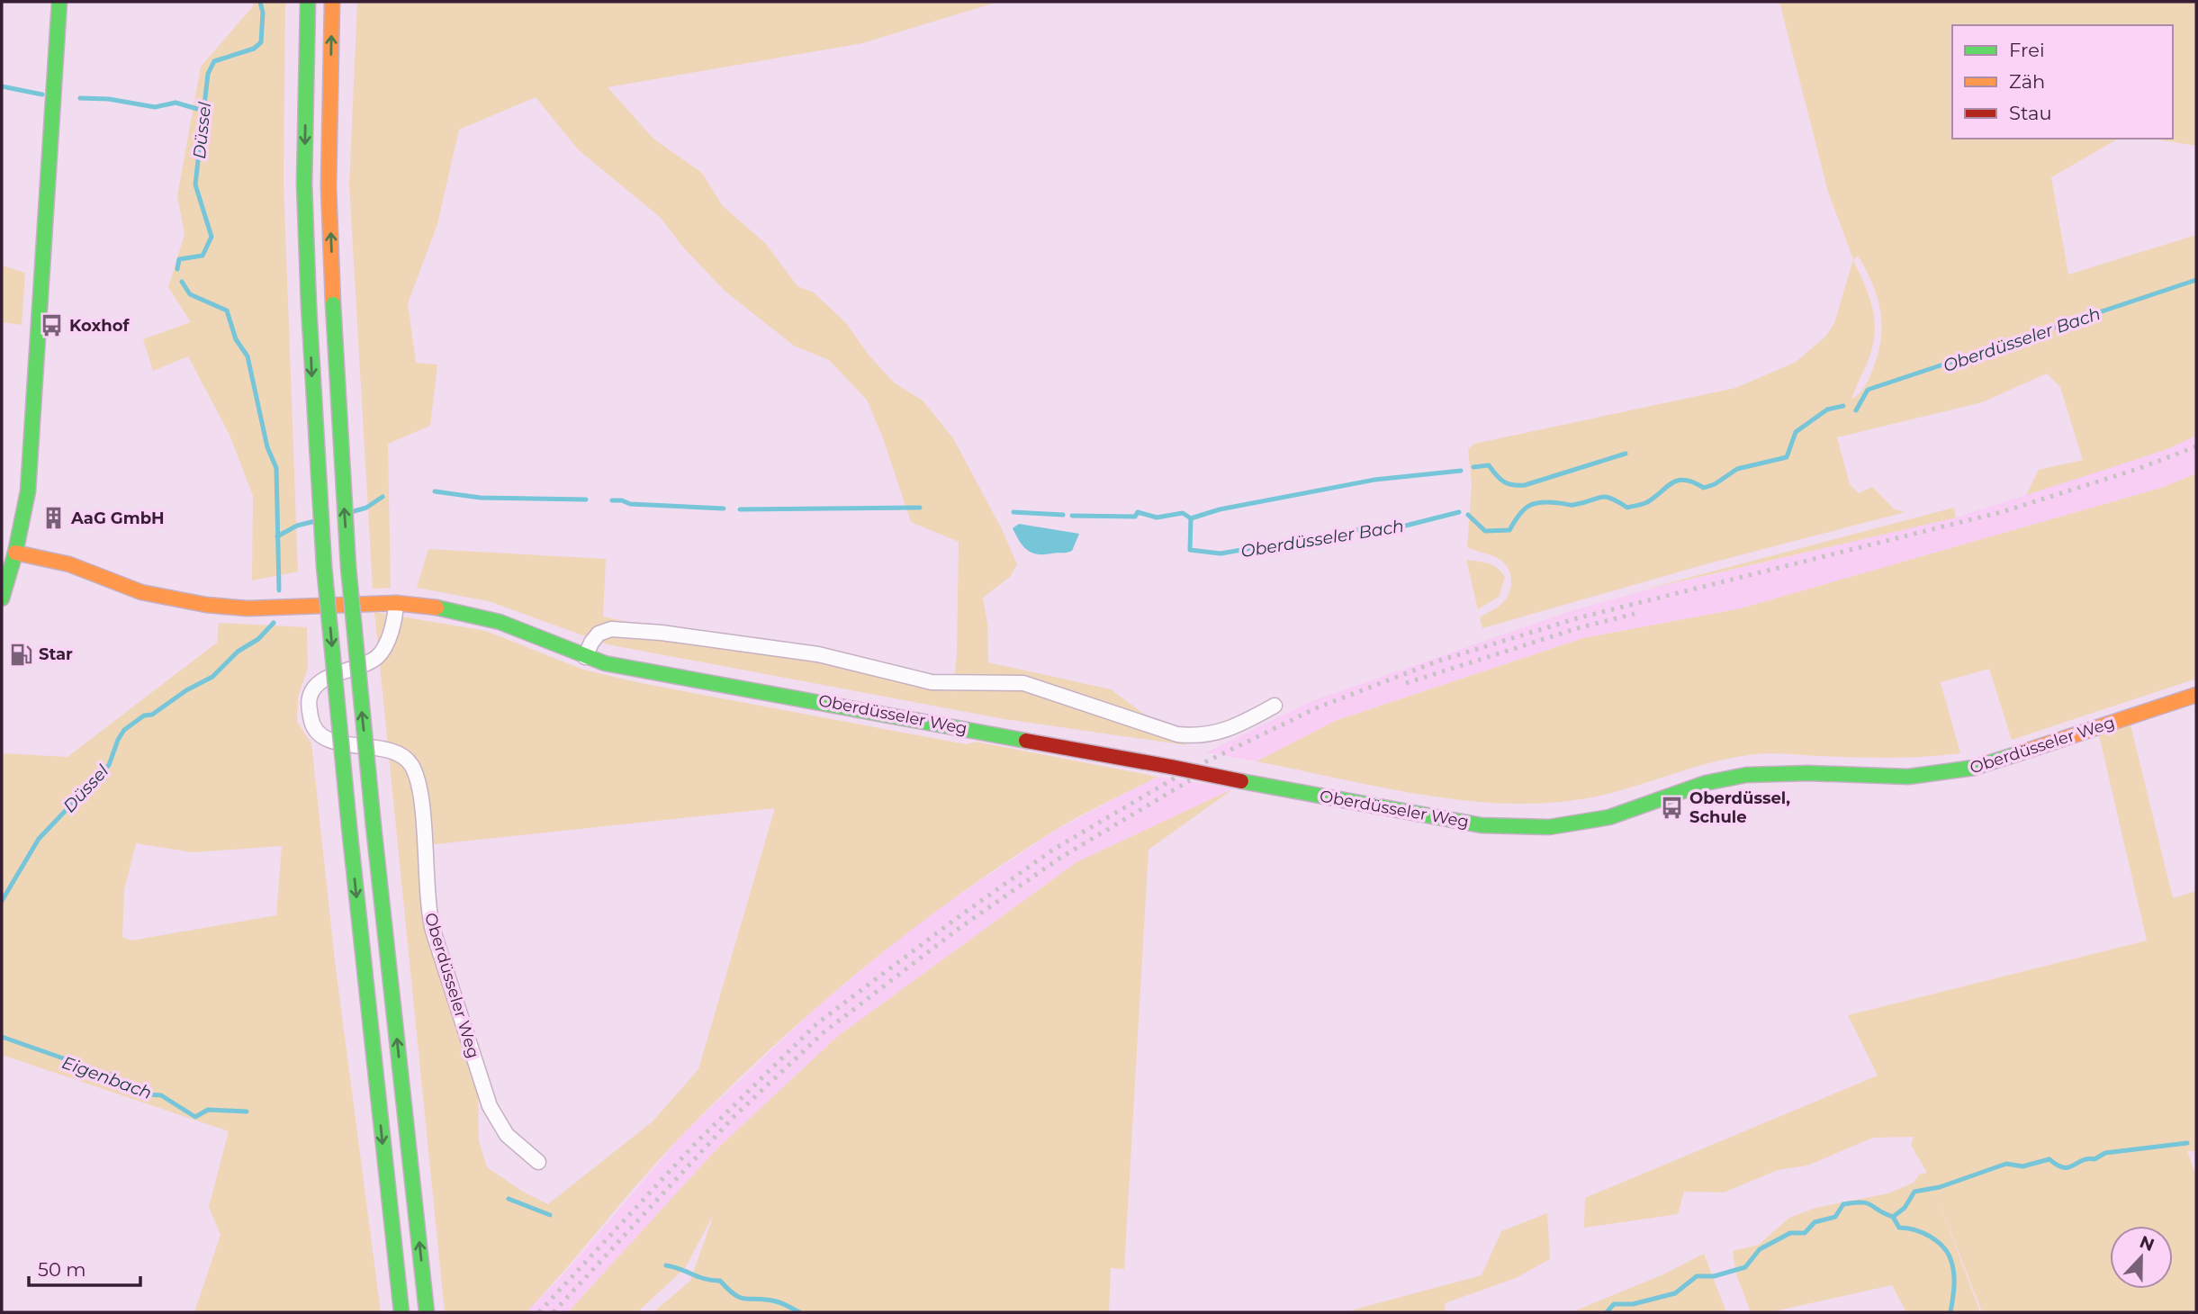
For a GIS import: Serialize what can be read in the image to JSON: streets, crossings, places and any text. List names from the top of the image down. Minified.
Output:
{"streets":{"main road":["Oberdüsseler Weg"]},"water":["Düssel","Oberdüsseler Bach","Eigenbach"],"places":{"bus stop":["Koxhof","Oberdüssel, Schule"],"building":["AaG GmbH"],"fuel station":["Star"]},"legend":["Frei","Zäh","Stau"],"scale_bar":"50 m","north":"top"}
